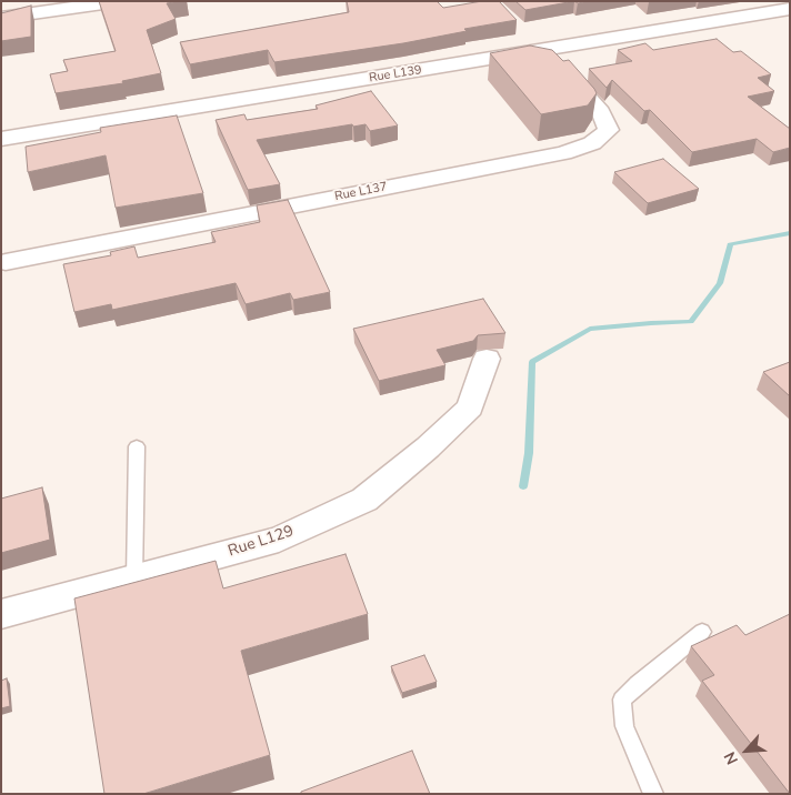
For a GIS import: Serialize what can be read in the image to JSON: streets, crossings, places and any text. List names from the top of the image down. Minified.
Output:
{"streets":{"street":["Rue L139","Rue L137","Rue L129"]},"crossings":[["Rue L139","Rue L137"]],"north":"bottom left"}
